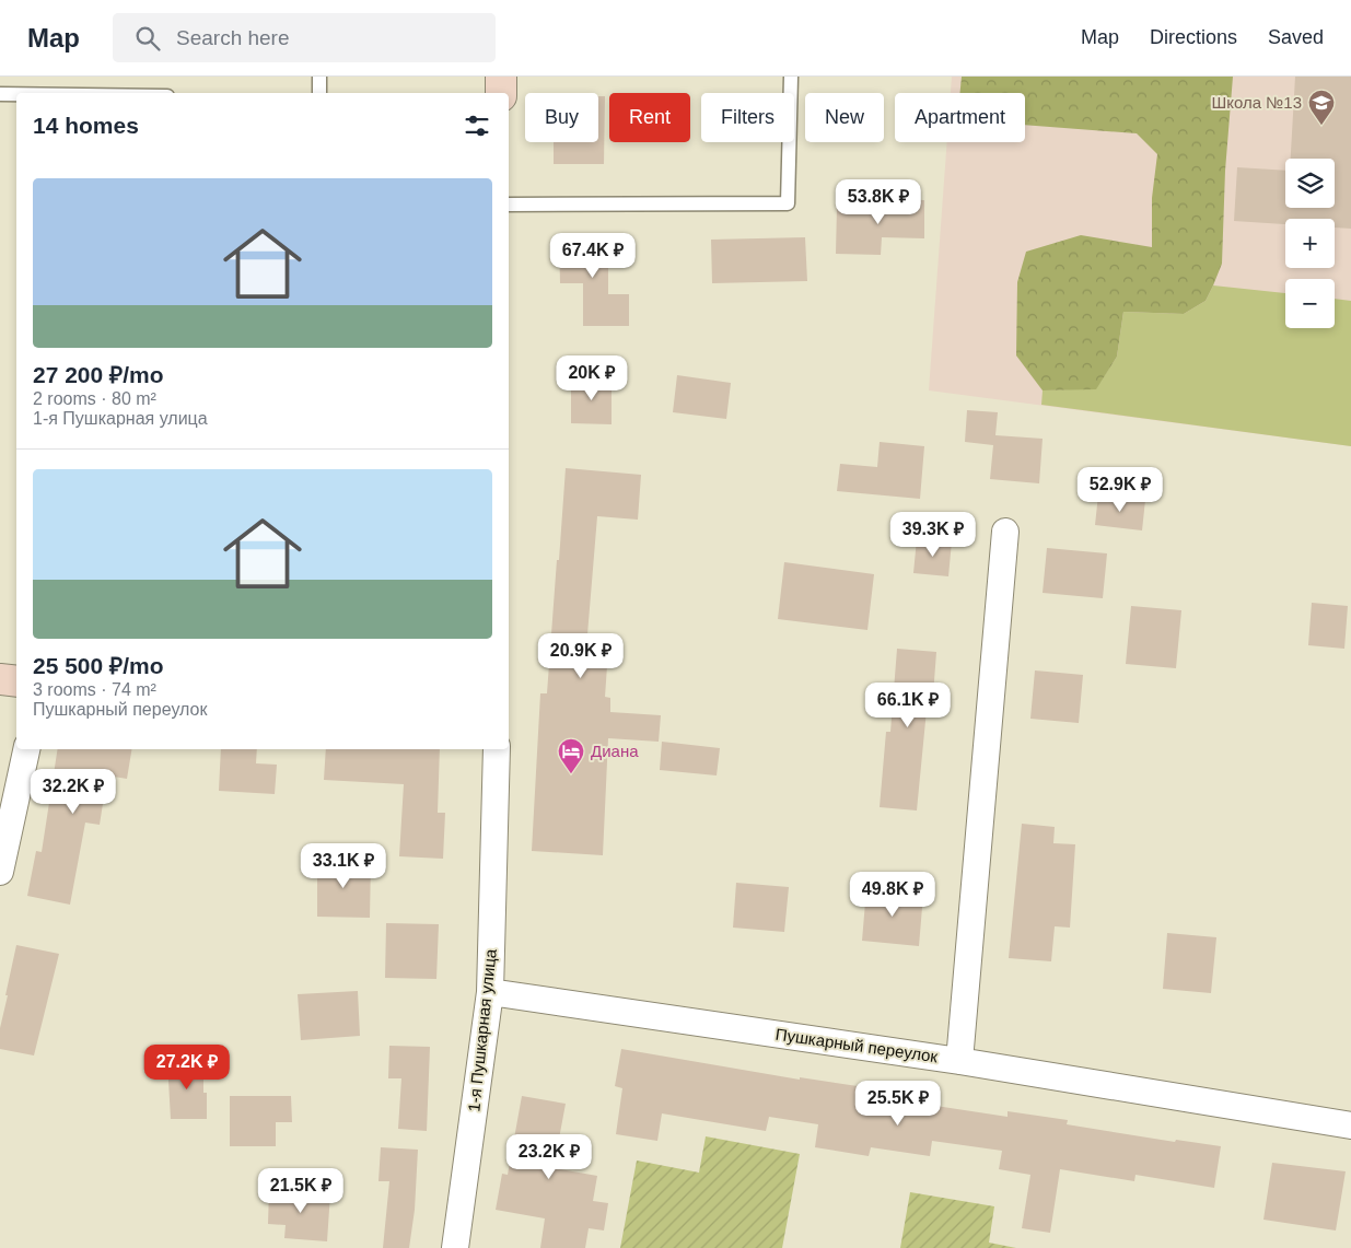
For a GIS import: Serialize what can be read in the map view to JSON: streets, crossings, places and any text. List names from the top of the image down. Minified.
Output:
{"streets":{"street":["1-я Пушкарная улица","Пушкарный переулок"]},"crossings":[["1-я Пушкарная улица","Пушкарный переулок"]],"places":{"school or university":["Школа №13"],"hotel":["Диана"]},"page":{"header":"Map","search":"Search here","nav":["Map","Directions","Saved"],"chip":["Buy","Rent","Filters","New","Apartment"],"heading":"14 homes","map_buttons":["+","−"],"list":[{"name":"27 200 ₽/mo","note":"2 rooms · 80 m² · 1-я Пушкарная улица"},{"name":"25 500 ₽/mo","note":"3 rooms · 74 m² · Пушкарный переулок"}],"price":["53.8K ₽","67.4K ₽","20K ₽","52.9K ₽","39.3K ₽","20.9K ₽","66.1K ₽","32.2K ₽","33.1K ₽","49.8K ₽","27.2K ₽","25.5K ₽","23.2K ₽","21.5K ₽"]}}
